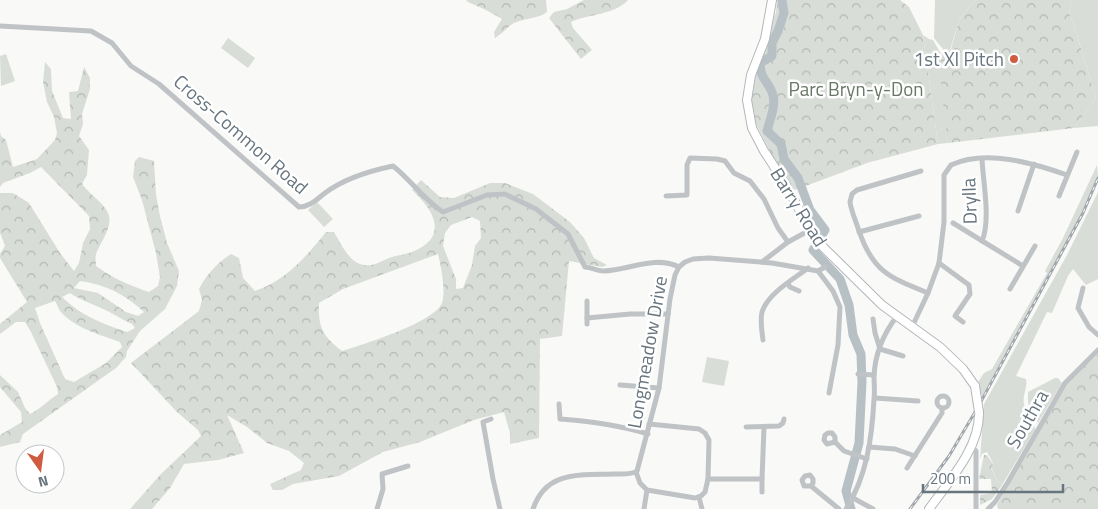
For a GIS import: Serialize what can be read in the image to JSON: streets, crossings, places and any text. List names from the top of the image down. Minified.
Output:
{"streets":{"main road":["Barry Road"],"street":["Cross-Common Road","Drylla","Longmeadow Drive","Southra"]},"crossings":[["Cross-Common Road","Longmeadow Drive"]],"parks":["Parc Bryn-y-Don"],"places":["1st XI Pitch"],"scale_bar":"200 m","north":"bottom"}
